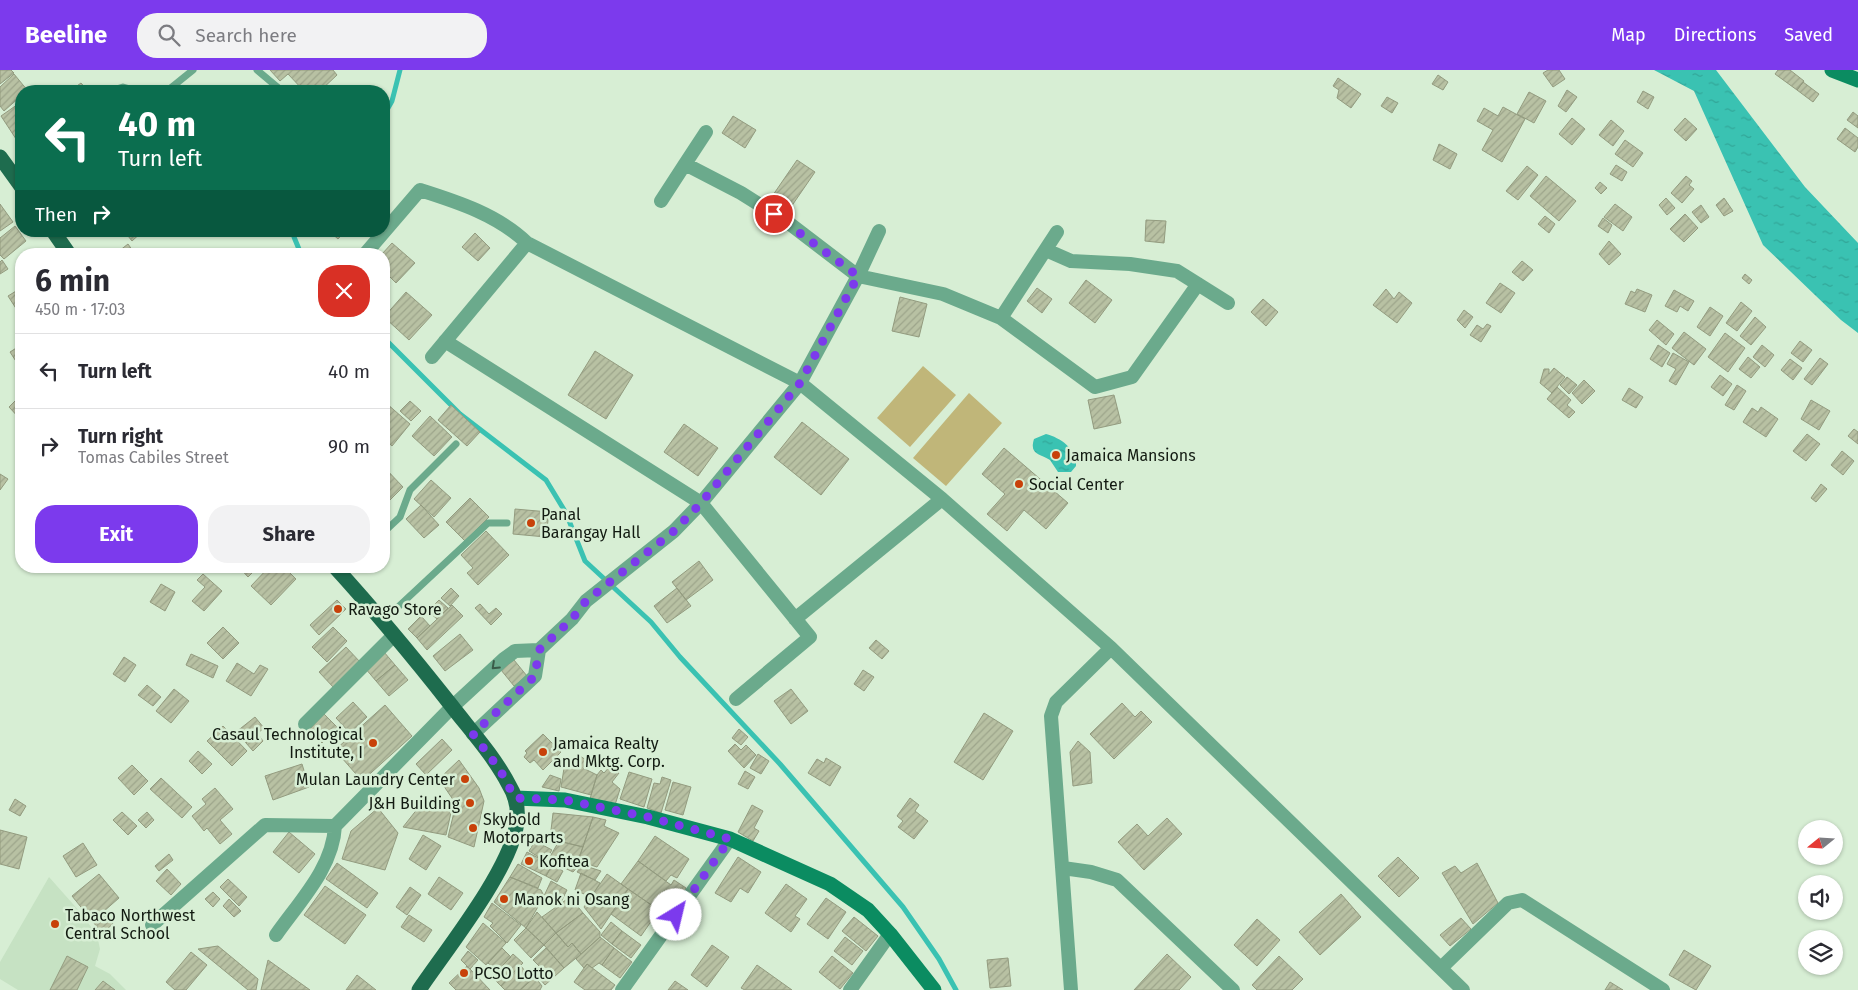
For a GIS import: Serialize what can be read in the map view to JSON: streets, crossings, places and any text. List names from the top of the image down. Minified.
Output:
{"places":["Jamaica Mansions","Social Center","Panal Barangay Hall","Ravago Store","Casaul Technological Institute, I","Jamaica Realty and Mktg. Corp.","Mulan Laundry Center","J&H Building","Skybold Motorparts","Kofitea","Manok ni Osang","Tabaco Northwest Central School","PCSO Lotto"],"north":"left","page":{"header":"Beeline","search":"Search here","nav":["Map","Directions","Saved"],"turn":["40 m","Turn left"],"then":"Then","heading":["6 min","450 m · 17:03"],"list":[{"name":"Turn left","value":"40 m"},{"name":"Turn right","note":"Tomas Cabiles Street","value":"90 m"}],"buttons":["Exit","Share"]}}
